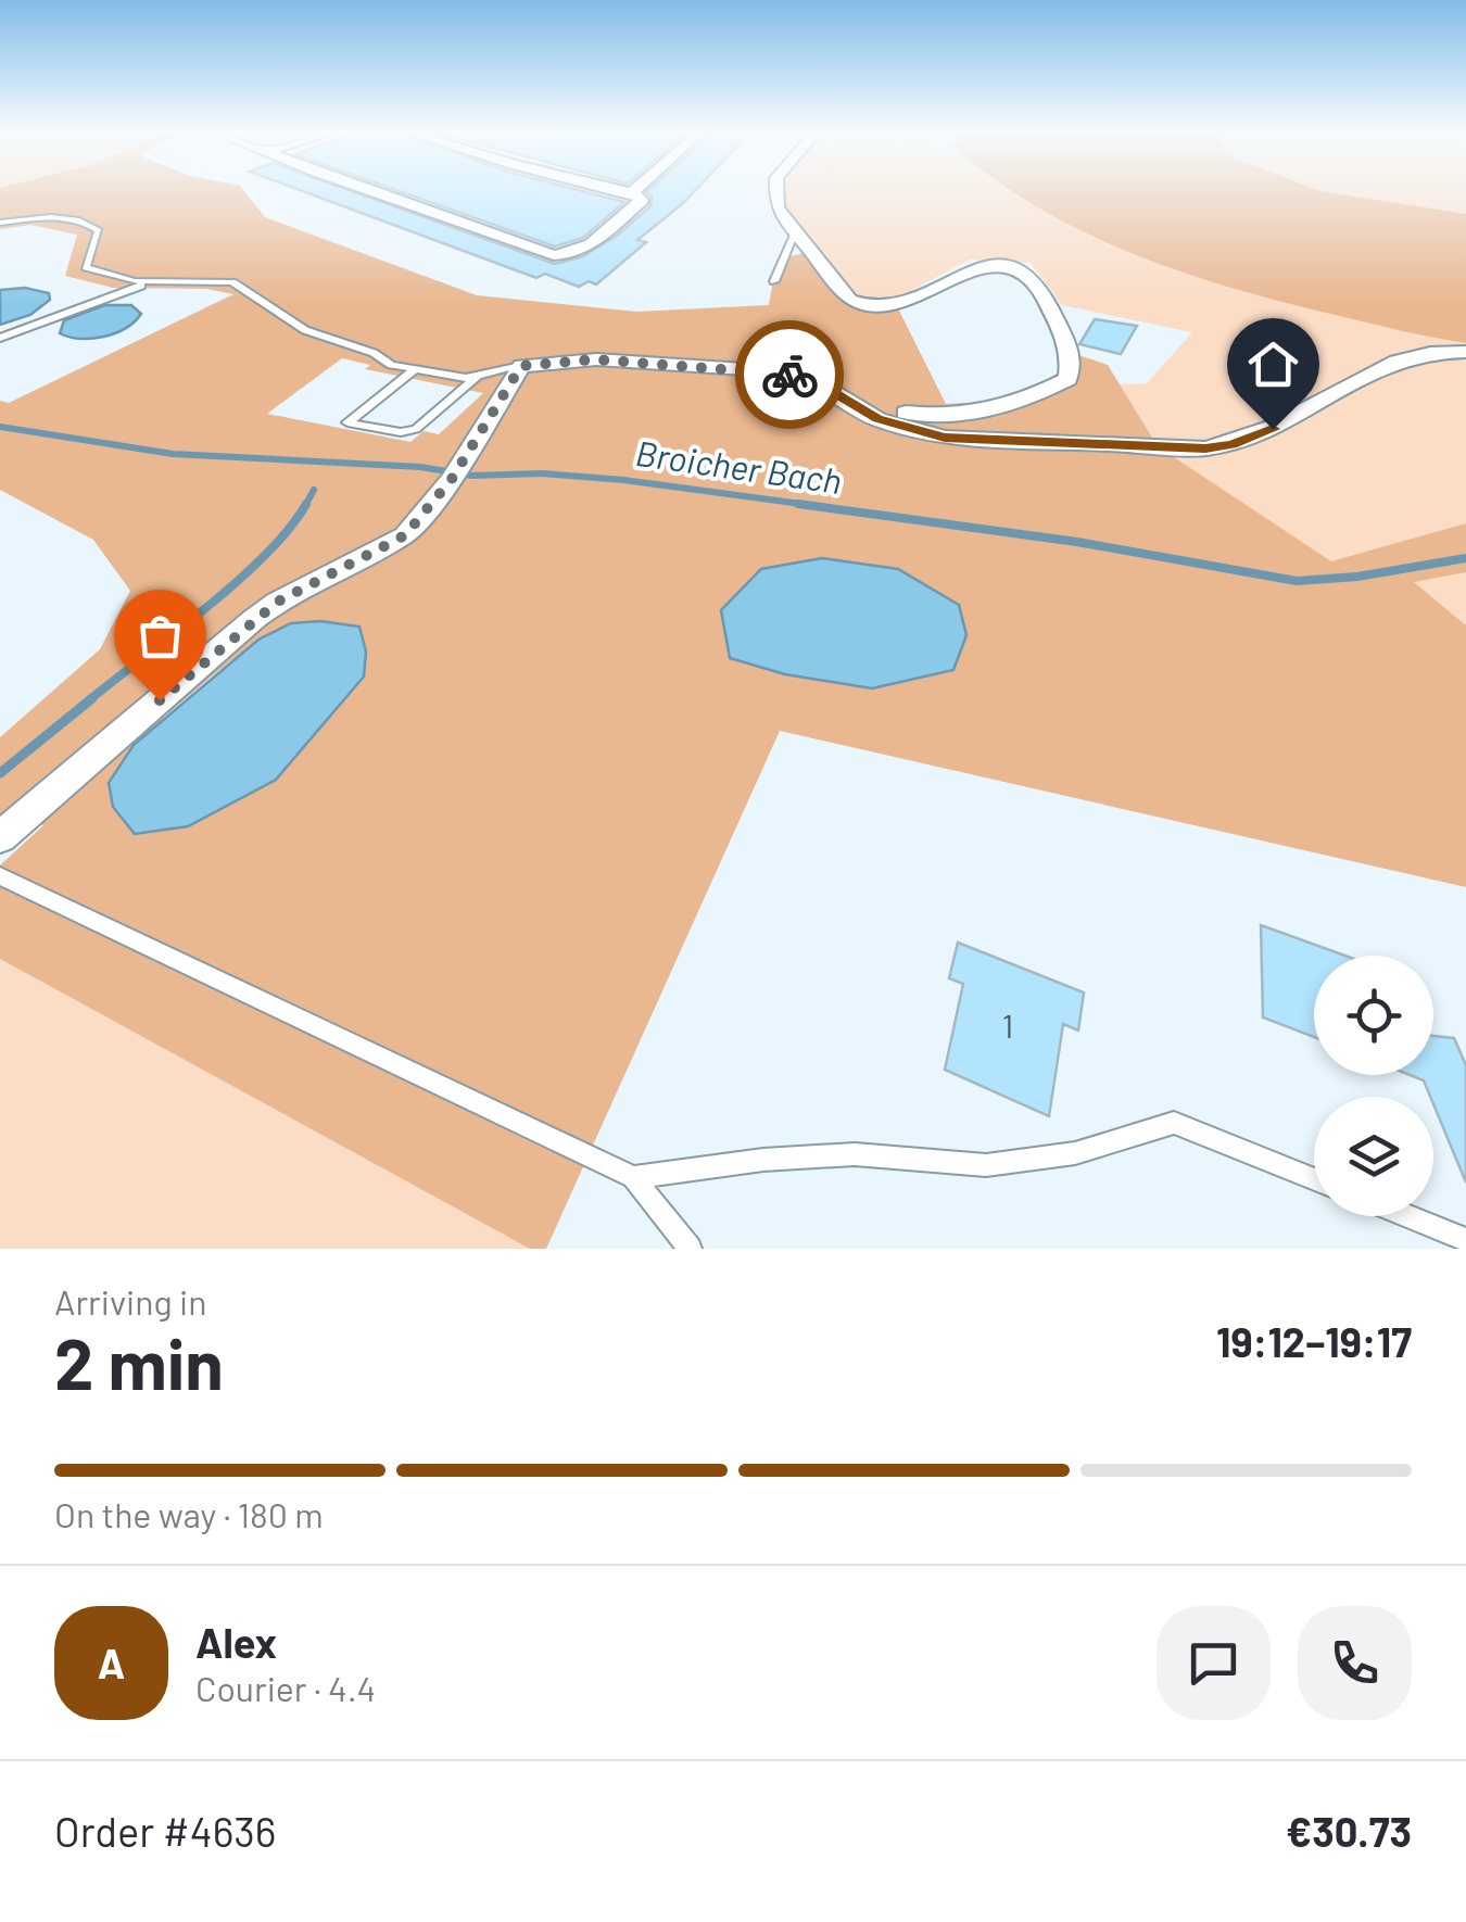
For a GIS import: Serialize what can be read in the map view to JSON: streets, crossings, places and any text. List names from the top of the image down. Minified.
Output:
{"water":["Broicher Bach"],"house_numbers":["1"],"page":{"heading":["2 min","Arriving in","19:12–19:17"],"panel":["Alex","Courier · 4.4","Order #4636","€30.73"],"bar":"On the way · 180 m","round":"A"}}
